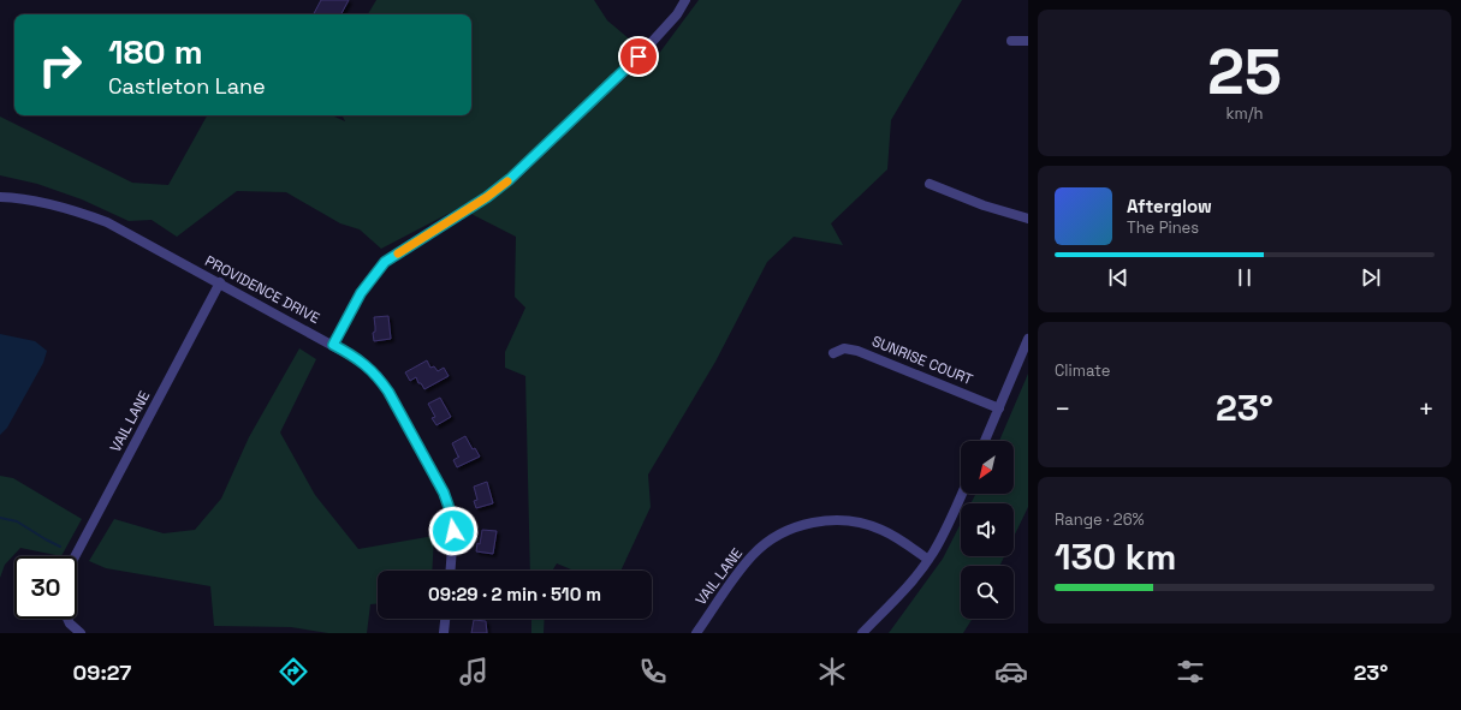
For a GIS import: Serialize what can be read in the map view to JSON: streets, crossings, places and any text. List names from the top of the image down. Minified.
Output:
{"streets":{"street":["PROVIDENCE DRIVE","SUNRISE COURT","VAIL LANE"]},"crossings":[["PROVIDENCE DRIVE","VAIL LANE"]],"north":"bottom left","page":{"tile":[["25","km/h"],"Climate",["Range · 26%","130 km"]],"turn":["180 m","Castleton Lane"],"song":["Afterglow","The Pines"],"heat":["−","23°","+"],"limit":"30","trip":"09:29 · 2 min · 510 m","tabs":["09:27","23°"]}}
